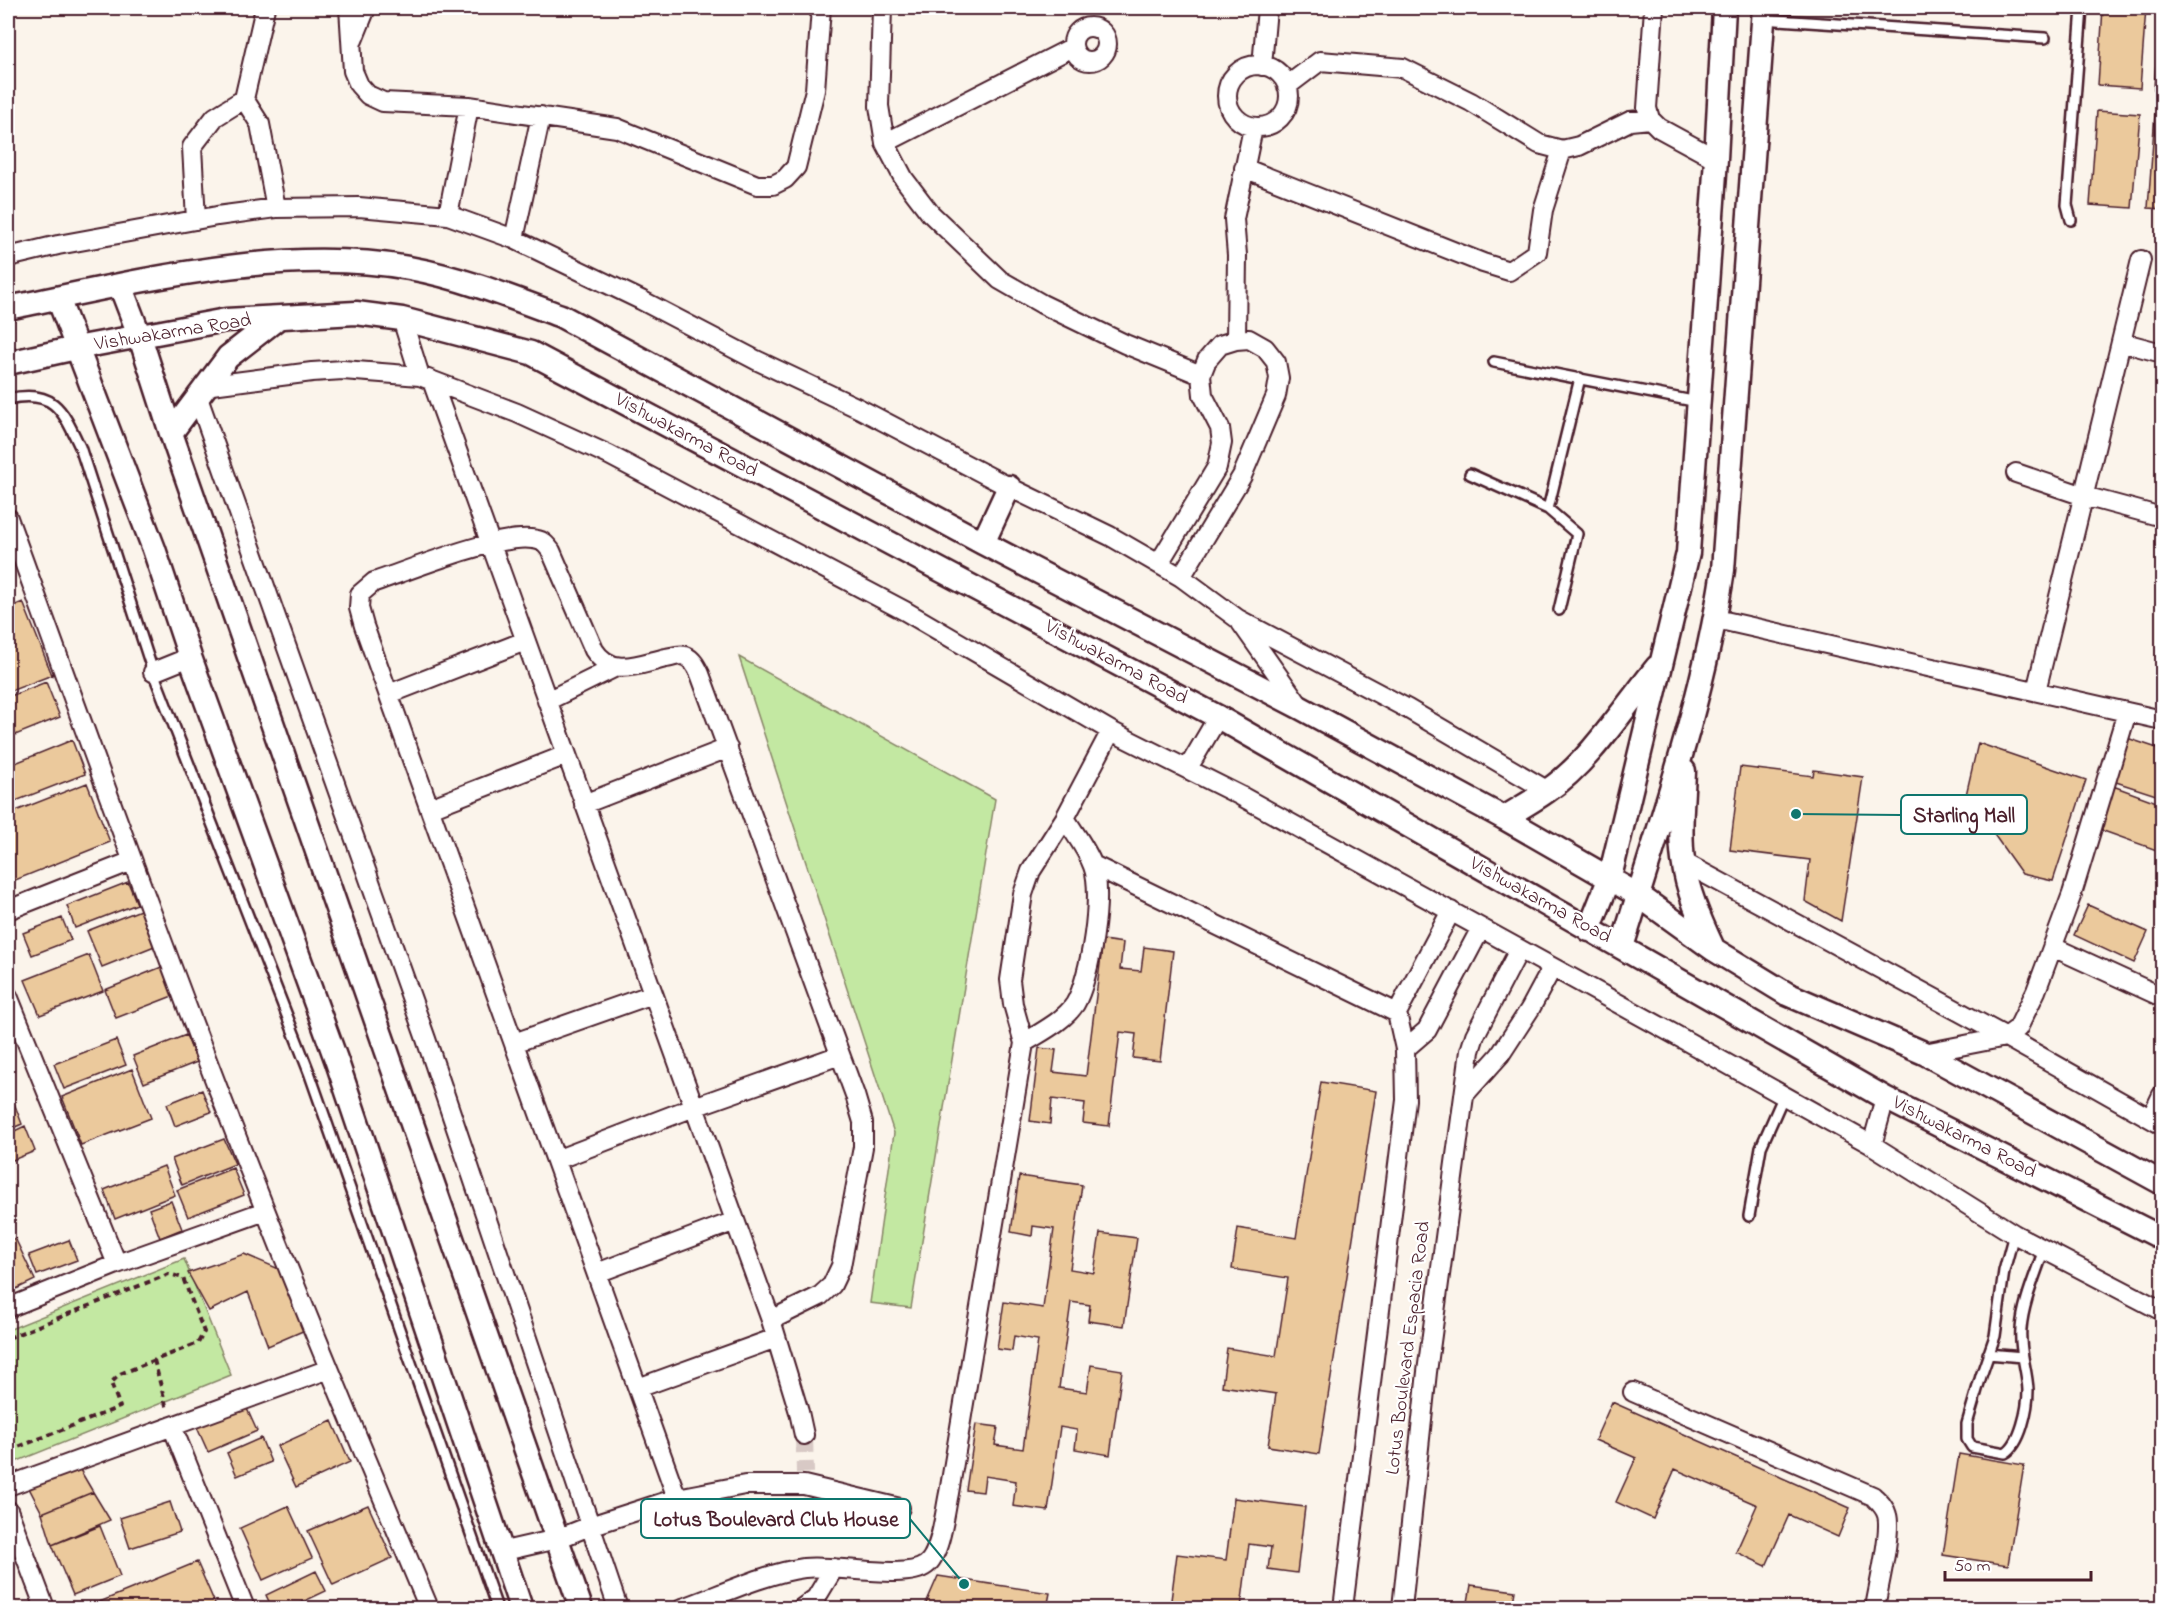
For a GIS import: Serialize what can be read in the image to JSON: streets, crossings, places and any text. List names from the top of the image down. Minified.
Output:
{"streets":{"street":["Vishwakarma Road","Lotus Boulevard Espacia Road"]},"places":["Starling Mall","Lotus Boulevard Club House"],"scale_bar":"50 m"}
